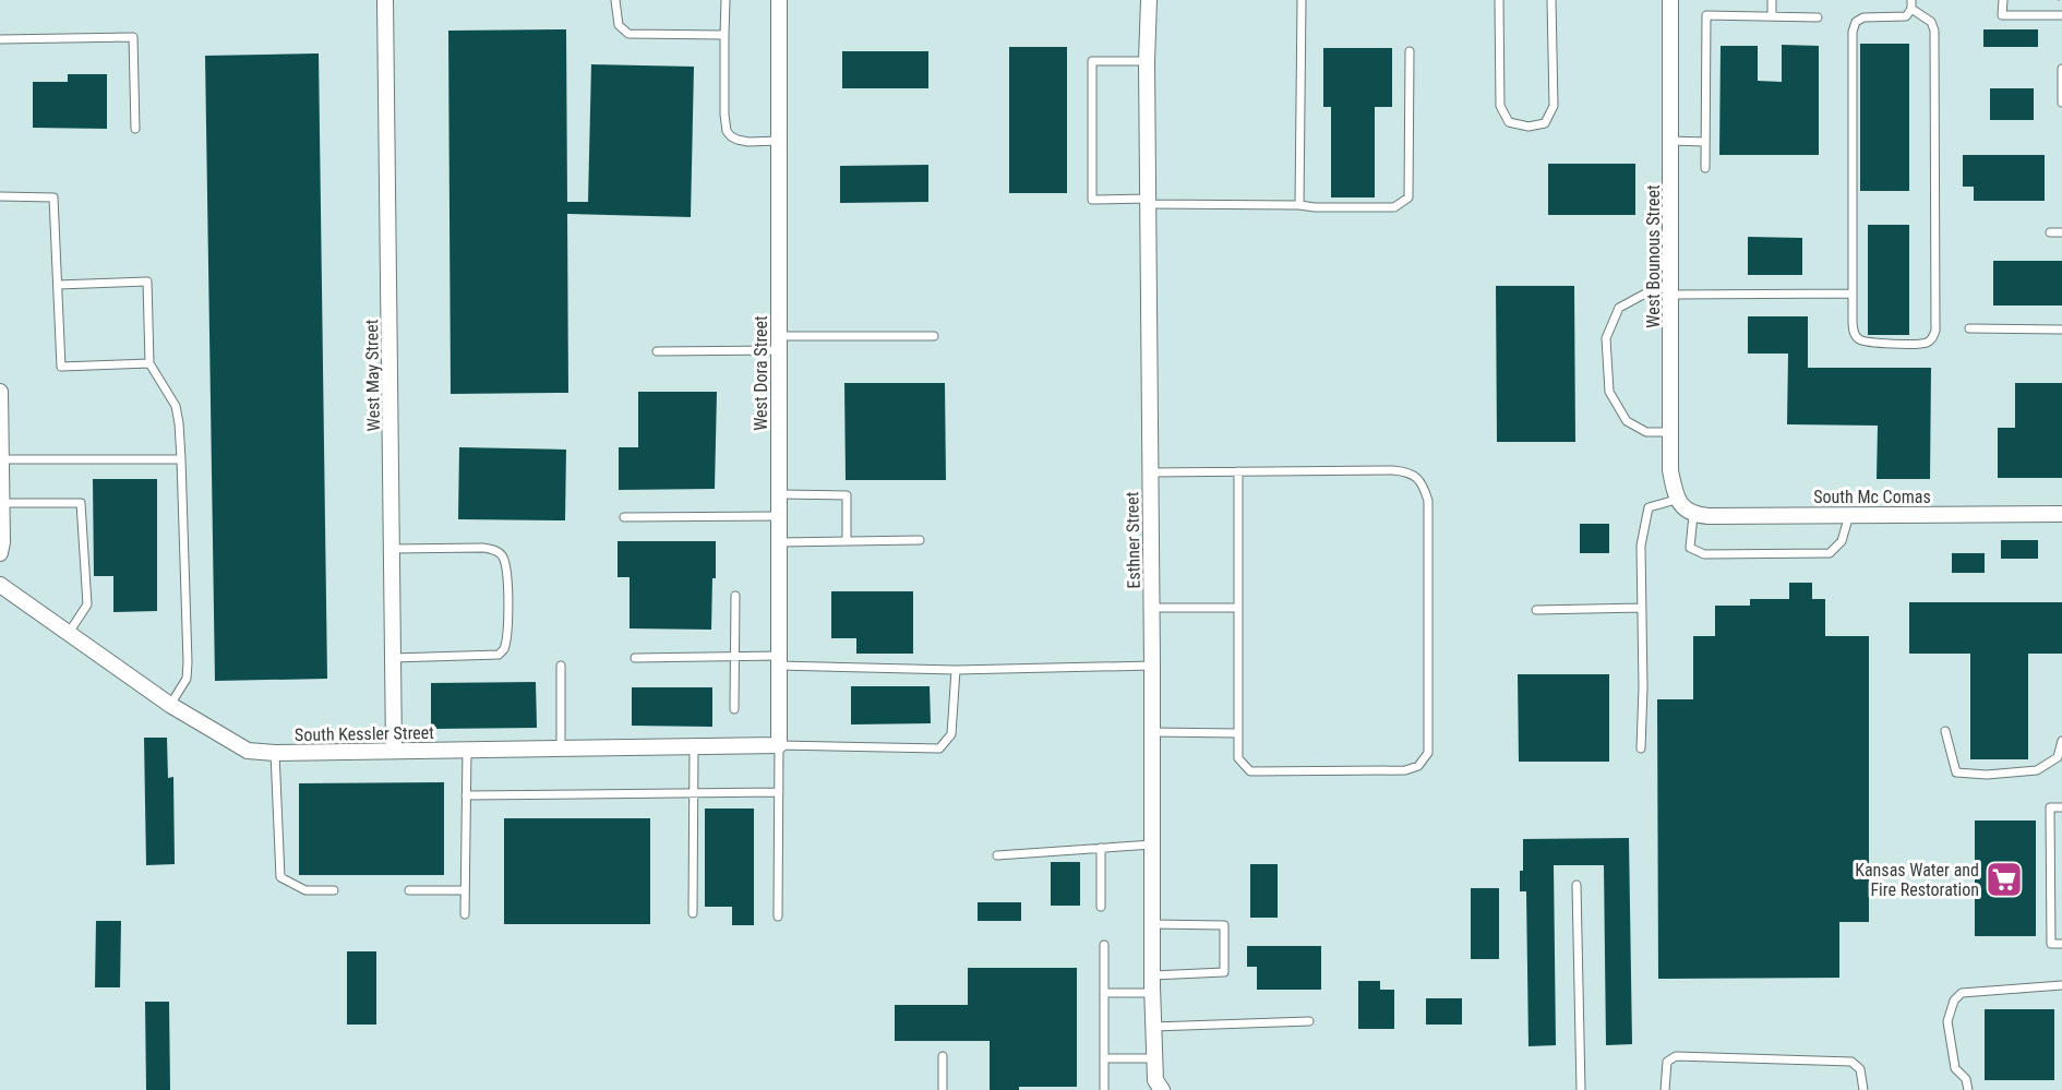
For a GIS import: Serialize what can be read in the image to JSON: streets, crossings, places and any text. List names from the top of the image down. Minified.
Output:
{"streets":{"street":["West Bounous Street","West Dora Street","West May Street","South Mc Comas","Esthner Street","South Kessler Street"]},"crossings":[["West Bounous Street","South Mc Comas"],["West Dora Street","South Kessler Street"],["West May Street","South Kessler Street"]],"places":{"supermarket":["Kansas Water and Fire Restoration"]}}
